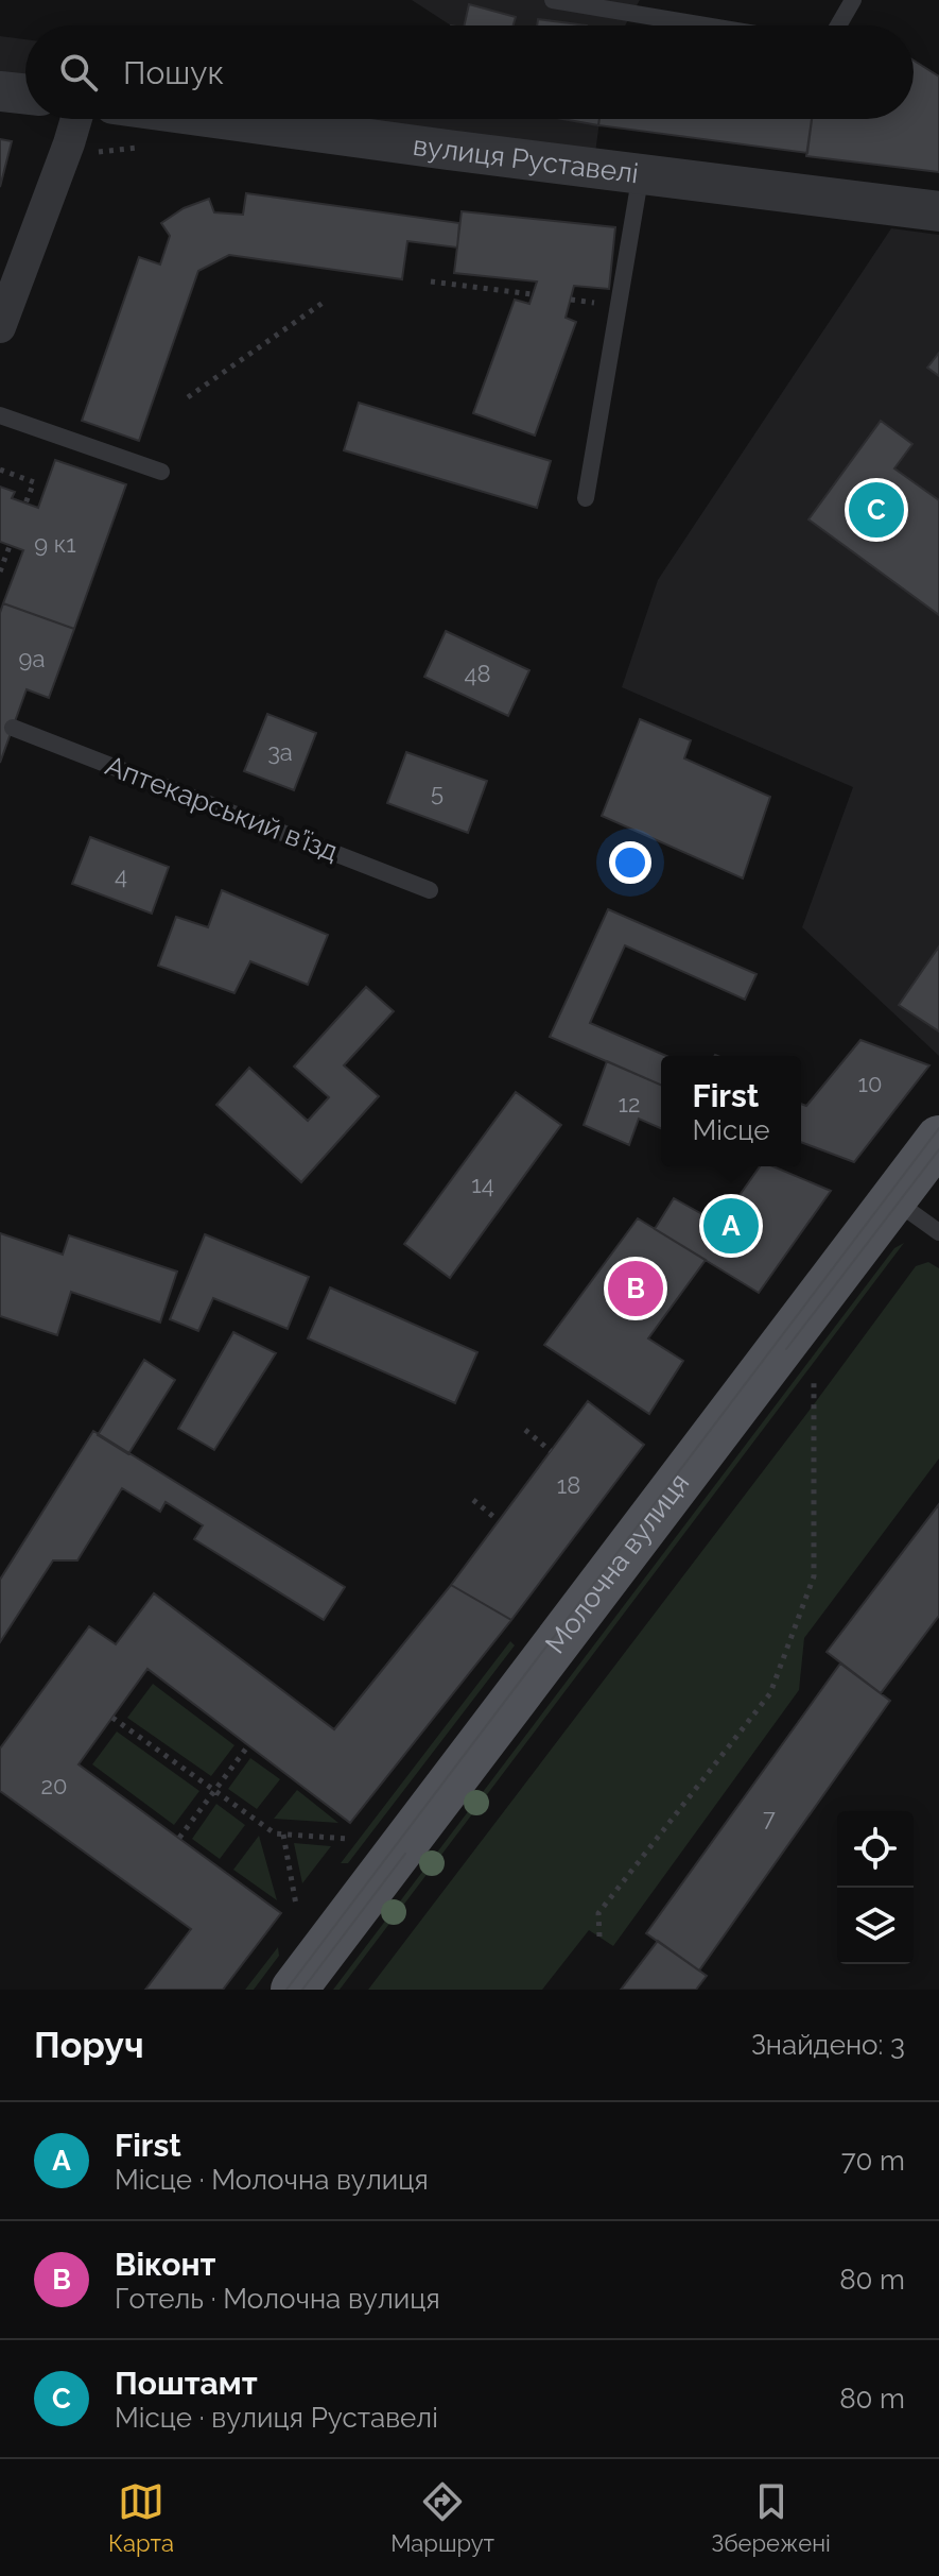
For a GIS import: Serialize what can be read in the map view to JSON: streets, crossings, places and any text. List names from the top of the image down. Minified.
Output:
{"streets":{"main road":["Молочна вулиця"],"street":["вулиця Руставелі"],"lane":["Аптекарський в’їзд"]},"house_numbers":["9 к1","9а","48","3а","5","4","10","12","14","18","20","7"],"page":{"search":"Пошук","pins":["C","A","B"],"popup":["First","Місце"],"heading":["Поруч","Знайдено: 3"],"list":[{"mark":"A","name":"First","note":"Місце · Молочна вулиця","value":"70 m"},{"mark":"B","name":"Віконт","note":"Готель · Молочна вулиця","value":"80 m"},{"mark":"C","name":"Поштамт","note":"Місце · вулиця Руставелі","value":"80 m"}],"nav":["Карта","Маршрут","Збережені"]}}
